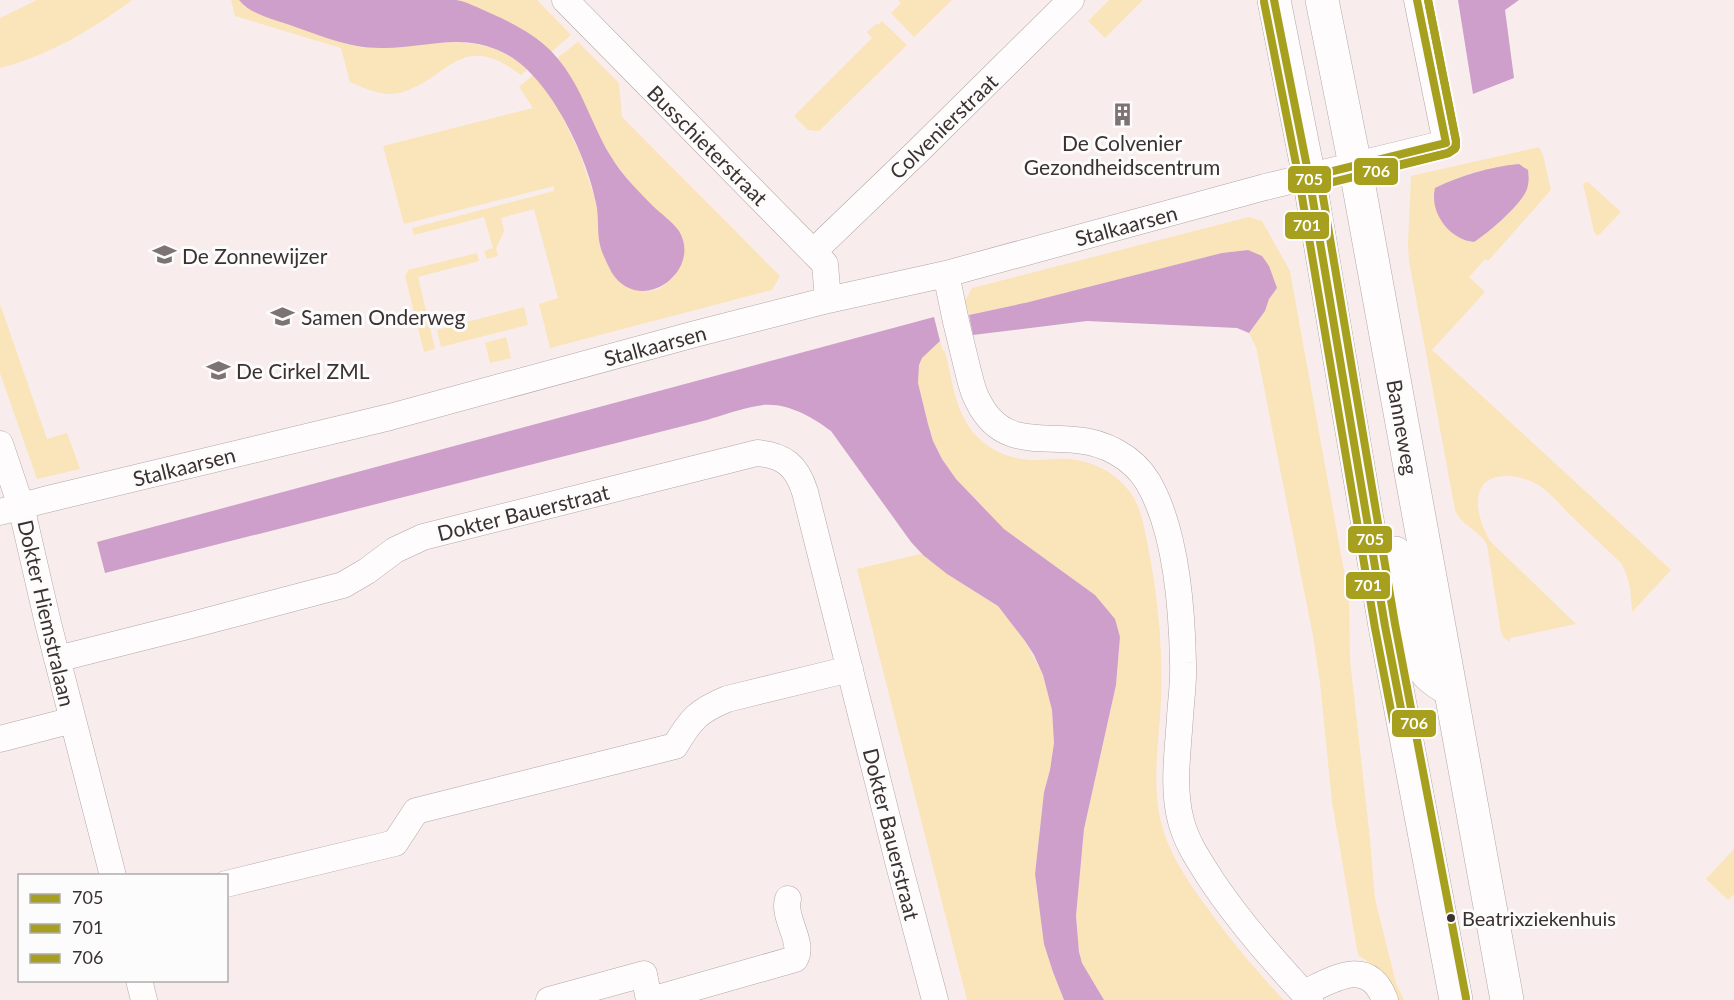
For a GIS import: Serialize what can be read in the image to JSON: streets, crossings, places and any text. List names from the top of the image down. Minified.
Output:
{"streets":{"main road":["Banneweg"],"street":["Colvenierstraat","Busschieterstraat","Stalkaarsen","Dokter Bauerstraat","Dokter Hiemstralaan"]},"crossings":[["Colvenierstraat","Busschieterstraat"],["Busschieterstraat","Stalkaarsen"],["Stalkaarsen","Dokter Hiemstralaan"],["Dokter Bauerstraat","Dokter Hiemstralaan"]],"places":{"building":["De Colvenier Gezondheidscentrum"],"school or university":["De Zonnewijzer","Samen Onderweg","De Cirkel ZML"],"other":["Beatrixziekenhuis"]},"lines":["transit line 705","transit line 701","transit line 706"],"legend":["705","701","706"]}
